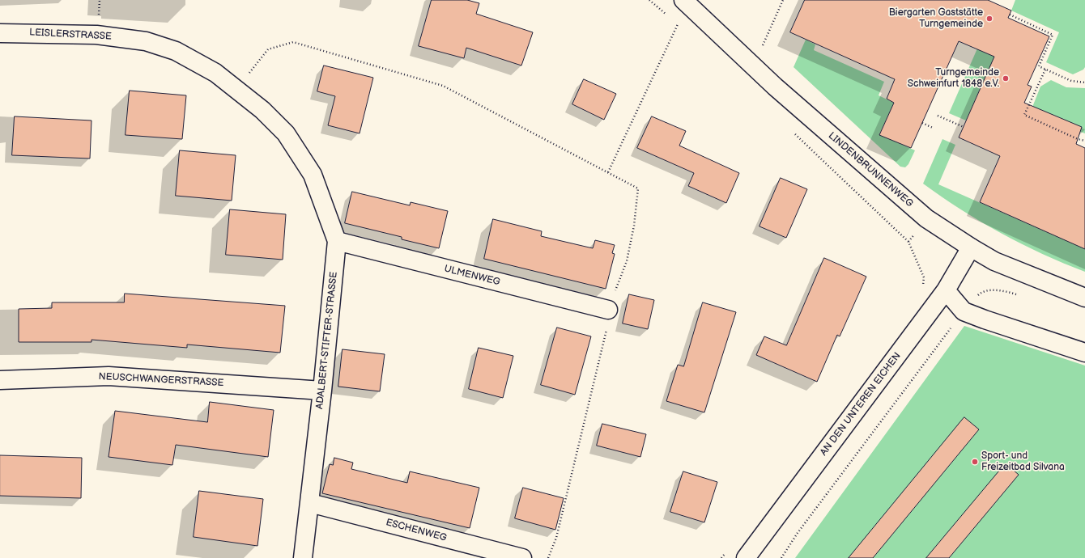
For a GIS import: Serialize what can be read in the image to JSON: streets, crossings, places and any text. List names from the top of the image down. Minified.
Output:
{"streets":{"street":["LEISLERSTRASSE","LINDENBRUNNENWEG","ULMENWEG","ADALBERT-STIFTER-STRASSE","NEUSCHWANGERSTRASSE","AN DEN UNTEREN EICHEN","ESCHENWEG"]},"crossings":[["LEISLERSTRASSE","ADALBERT-STIFTER-STRASSE"],["LINDENBRUNNENWEG","AN DEN UNTEREN EICHEN"],["ULMENWEG","ADALBERT-STIFTER-STRASSE"],["ADALBERT-STIFTER-STRASSE","NEUSCHWANGERSTRASSE"],["ADALBERT-STIFTER-STRASSE","ESCHENWEG"]],"places":["Biergarten Gaststätte Turngemeinde","Turngemeinde Schweinfurt 1848 e.V.","Sport- und Freizeitbad Silvana"]}
